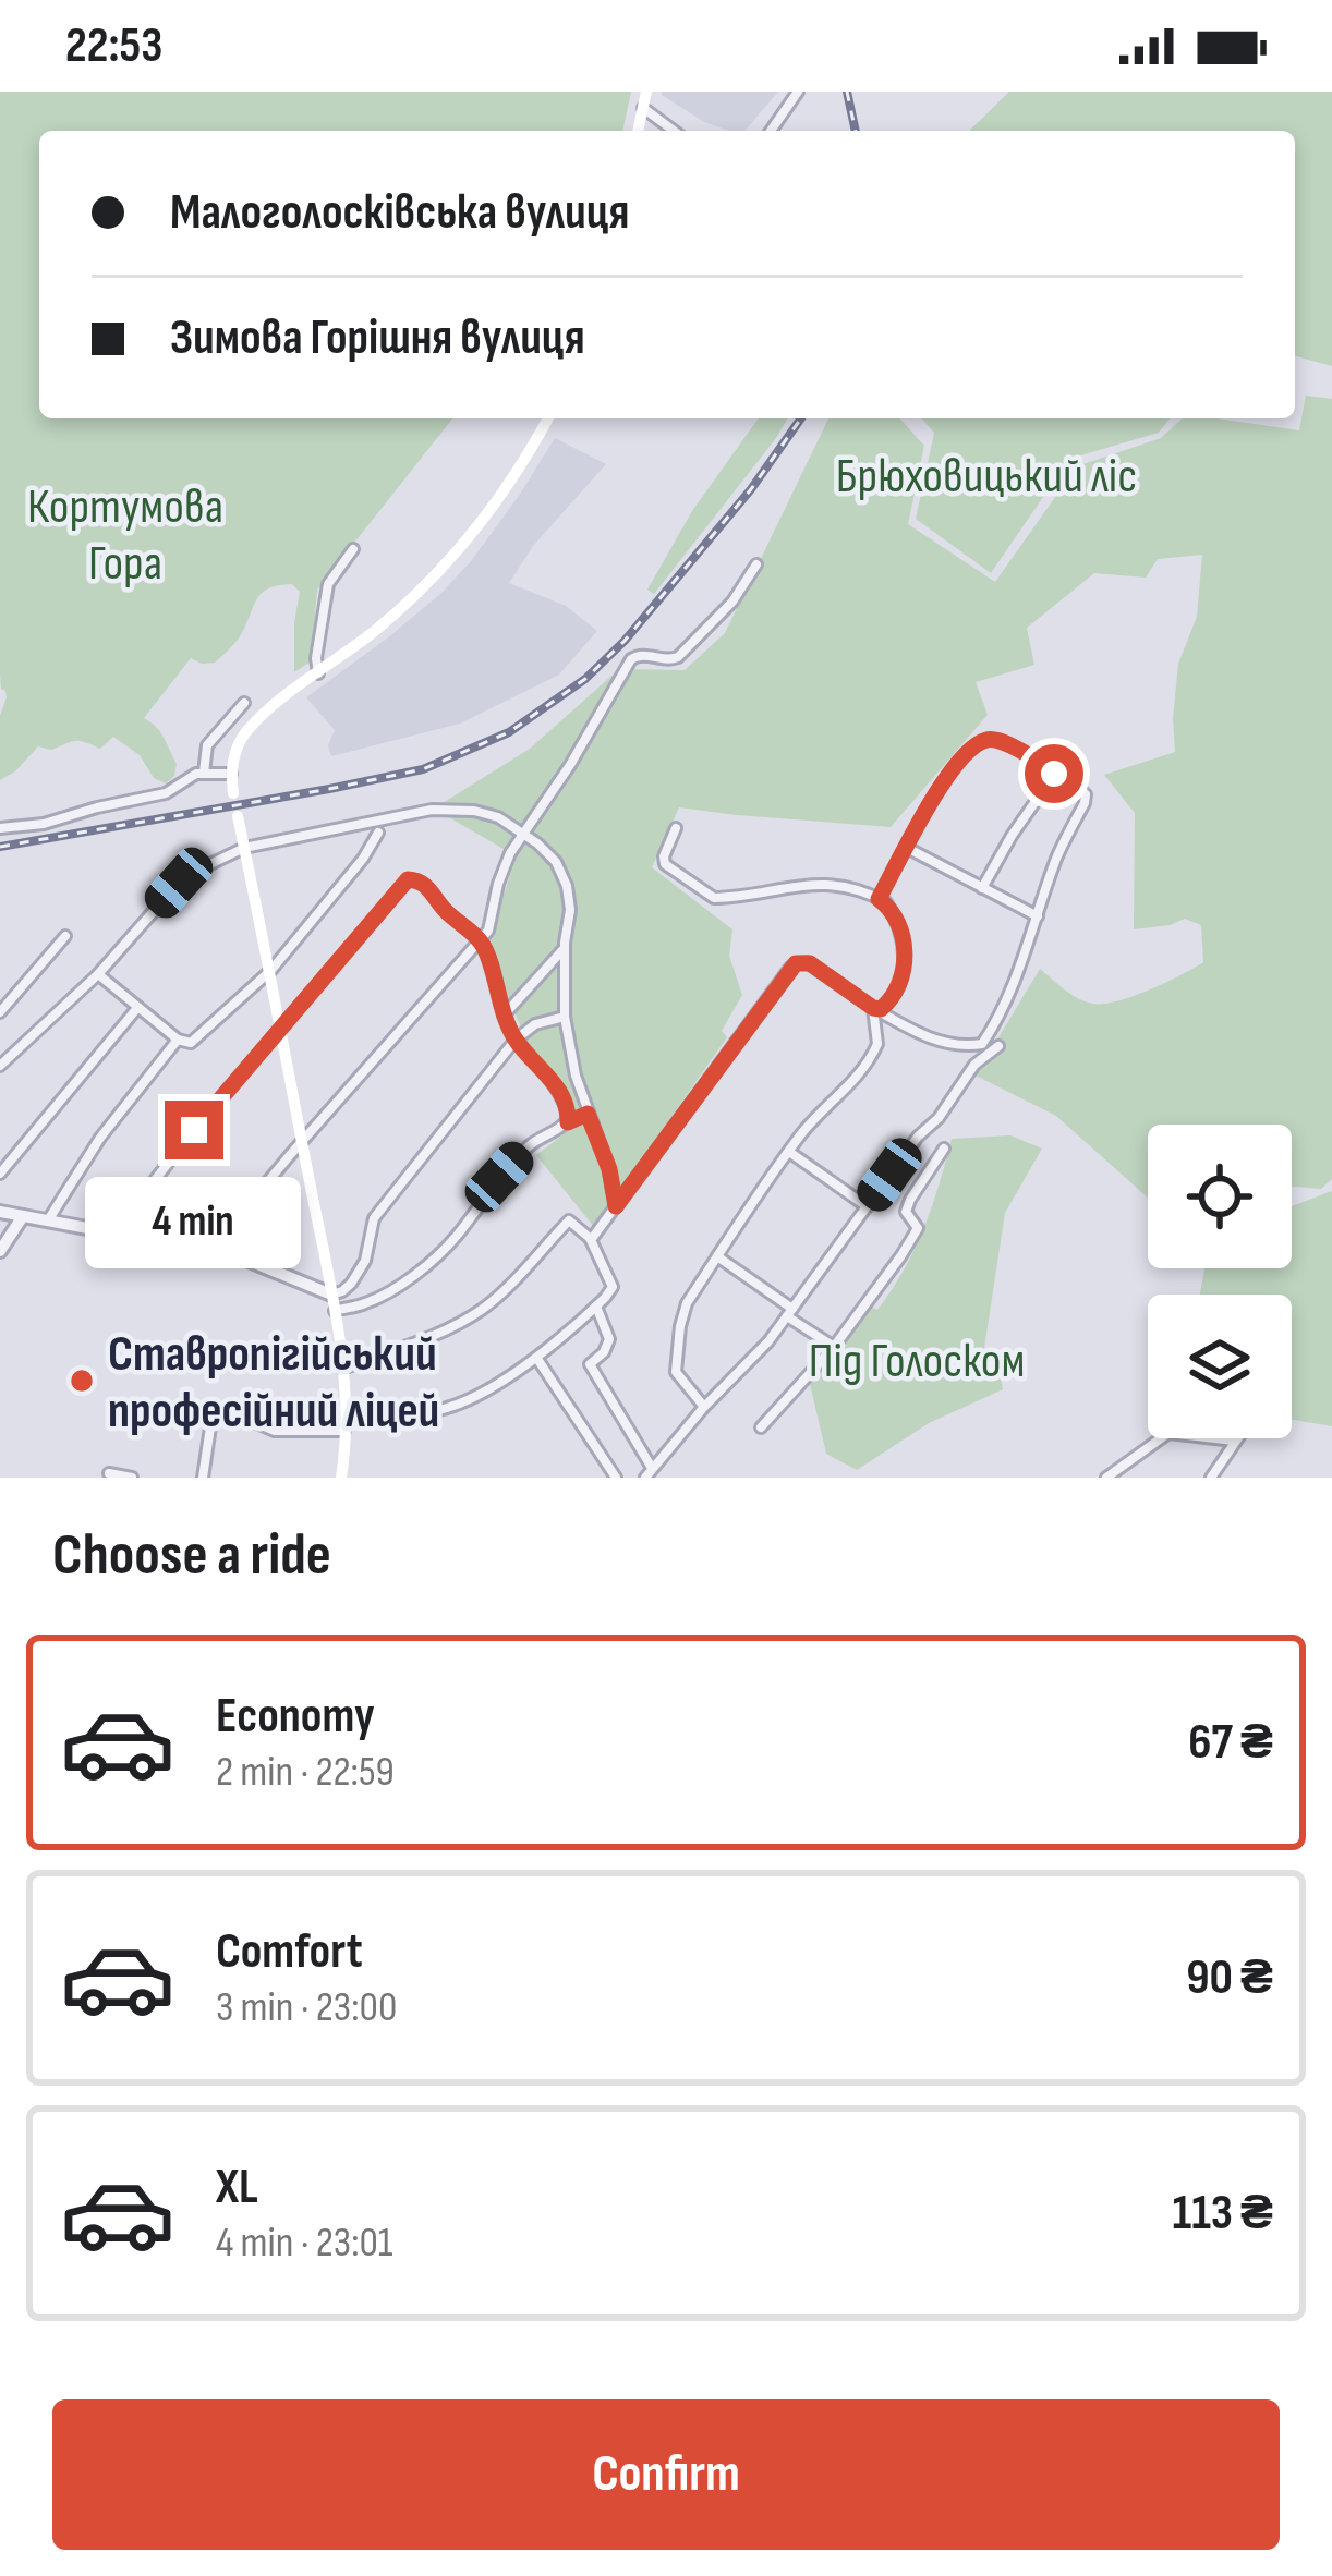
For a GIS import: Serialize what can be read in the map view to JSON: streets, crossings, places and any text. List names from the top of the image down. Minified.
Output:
{"parks":["Брюховицький ліс","Кортумова Гора","Під Голоском"],"places":["Ставропігійський професійний ліцей"],"page":{"status":"22:53","banner":["Малоголосківська вулиця","Зимова Горішня вулиця"],"bubble":"4 min","heading":"Choose a ride","list":[{"name":"Economy","note":"2 min · 22:59","value":"67 ₴"},{"name":"Comfort","note":"3 min · 23:00","value":"90 ₴"},{"name":"XL","note":"4 min · 23:01","value":"113 ₴"}],"buttons":"Confirm"}}
